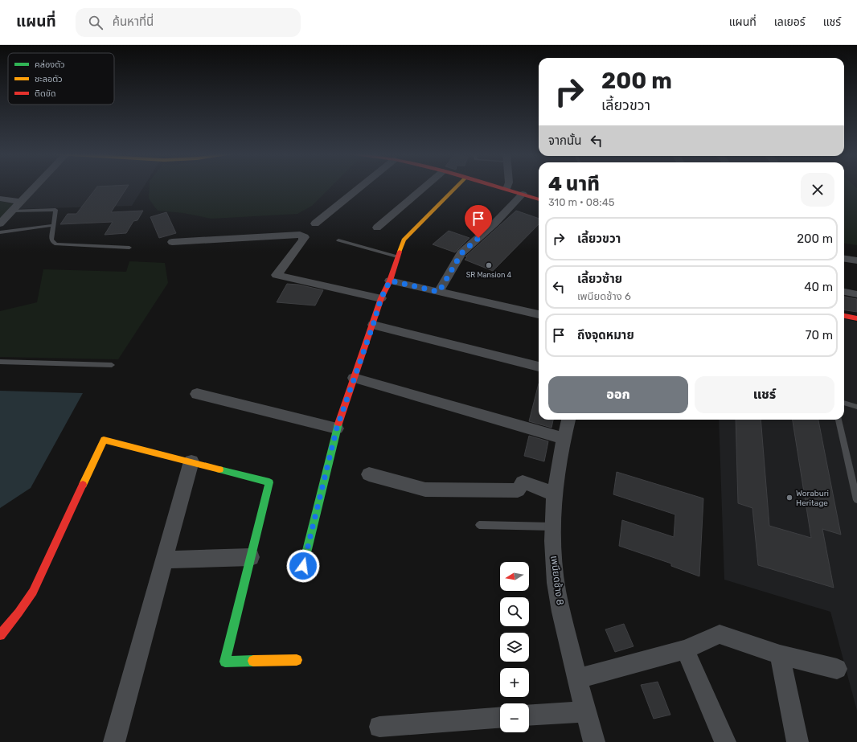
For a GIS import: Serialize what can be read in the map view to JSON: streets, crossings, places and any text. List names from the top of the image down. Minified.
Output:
{"streets":{"street":["เพนียดช้าง 8"]},"places":["SR Mansion 4","Woraburi Heritage"],"legend":["คล่องตัว","ชะลอตัว","ติดขัด"],"north":"left","page":{"header":"แผนที่","search":"ค้นหาที่นี่","nav":["แผนที่","เลเยอร์","แชร์"],"turn":["200 m","เลี้ยวขวา"],"then":"จากนั้น","heading":["4 นาที","310 m · 08:45"],"list":[{"name":"เลี้ยวขวา","value":"200 m"},{"name":"เลี้ยวซ้าย","note":"เพนียดช้าง 6","value":"40 m"},{"name":"ถึงจุดหมาย","value":"70 m"}],"buttons":["ออก","แชร์"],"map_buttons":["+","−"]}}
